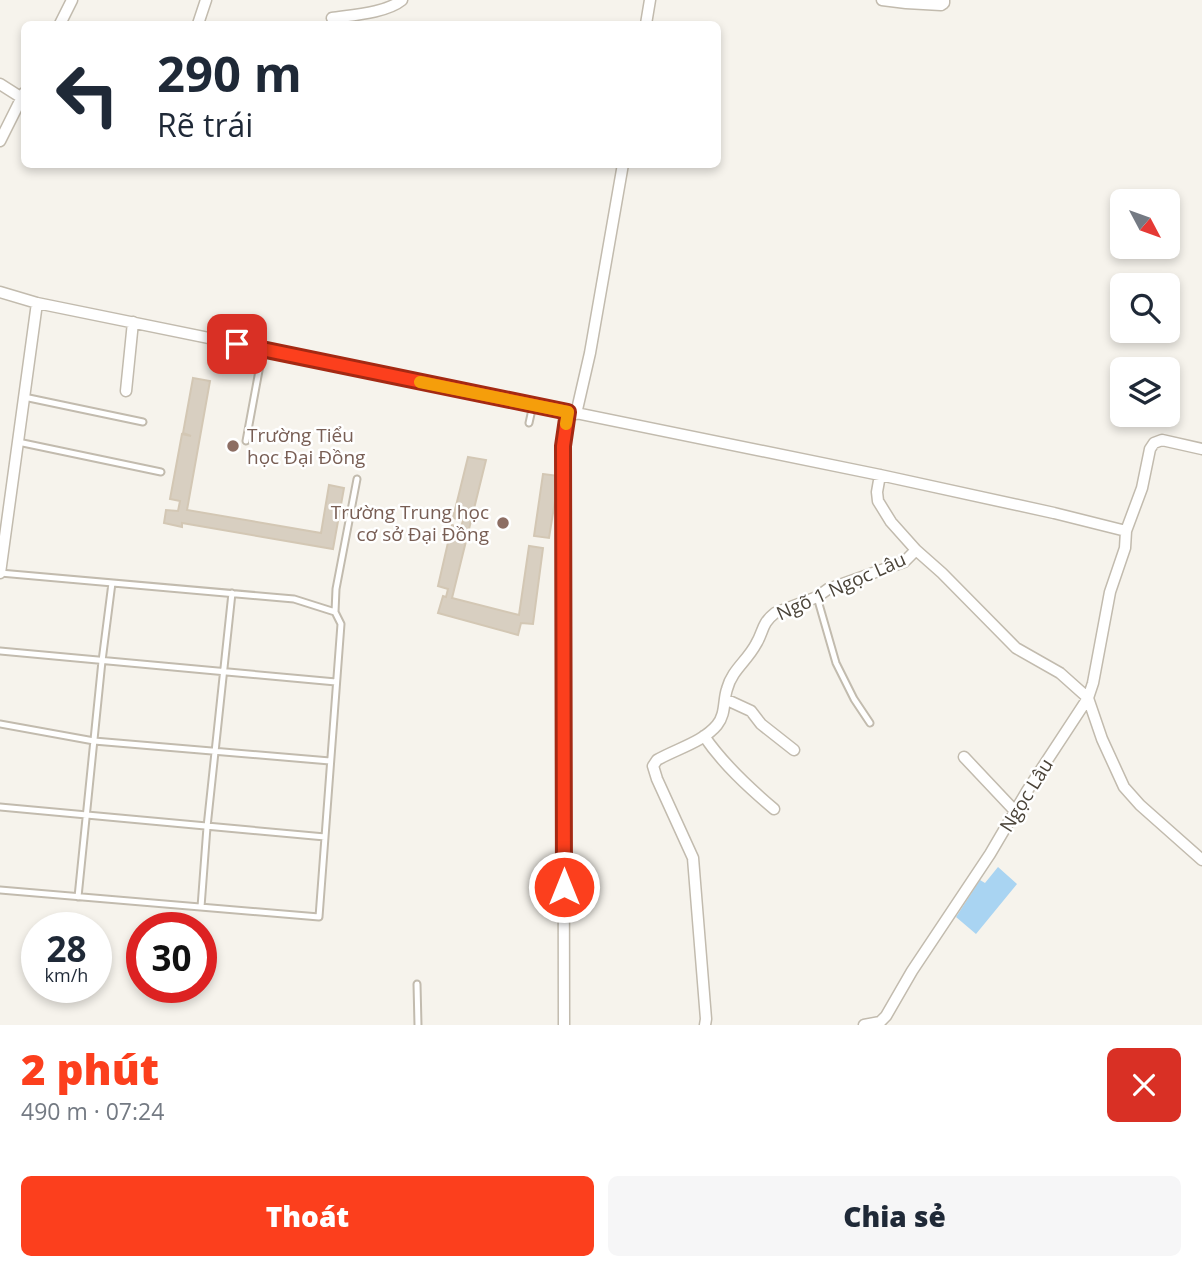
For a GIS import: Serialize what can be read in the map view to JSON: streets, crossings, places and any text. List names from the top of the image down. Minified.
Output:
{"streets":{"street":["Ngõ 1 Ngọc Lâu","Ngọc Lâu"]},"places":["Trường Tiểu học Đại Đồng","Trường Trung học cơ sở Đại Đồng"],"north":"bottom right","page":{"turn":["290 m","Rẽ trái"],"speed":"28 km/h","limit":"30","heading":["2 phút","490 m · 07:24"],"buttons":["Thoát","Chia sẻ"]}}
